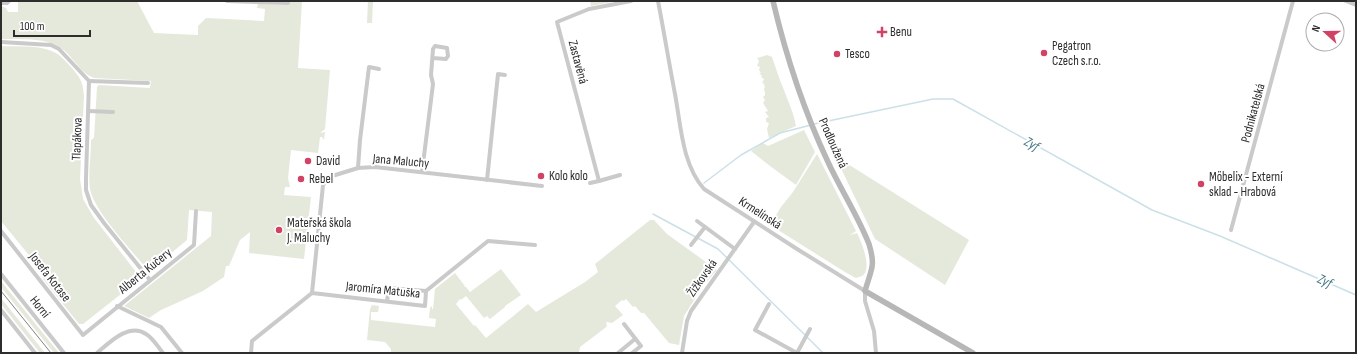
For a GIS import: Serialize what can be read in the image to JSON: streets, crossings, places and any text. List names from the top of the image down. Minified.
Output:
{"streets":{"main road":["Prodloužená","Krmelínská"],"street":["Zastavěná","Podnikatelská","Tlapákova","Jana Maluchy","Alberta Kučery","Josefa Kotase","Žižkovská","Jaromíra Matuška","Horní"]},"crossings":[["Tlapákova","Alberta Kučery"],["Prodloužená","Krmelínská"],["Jana Maluchy","Jaromíra Matuška"],["Krmelínská","Žižkovská"],["Alberta Kučery","Josefa Kotase"]],"water":["Zyf"],"places":{"health":["Benu"],"other":["Pegatron Czech s.r.o.","Tesco","David","Kolo kolo","Rebel","Möbelix - Externí sklad - Hrabová","Mateřská škola J. Maluchy"]},"scale_bar":"100 m","north":"left"}
